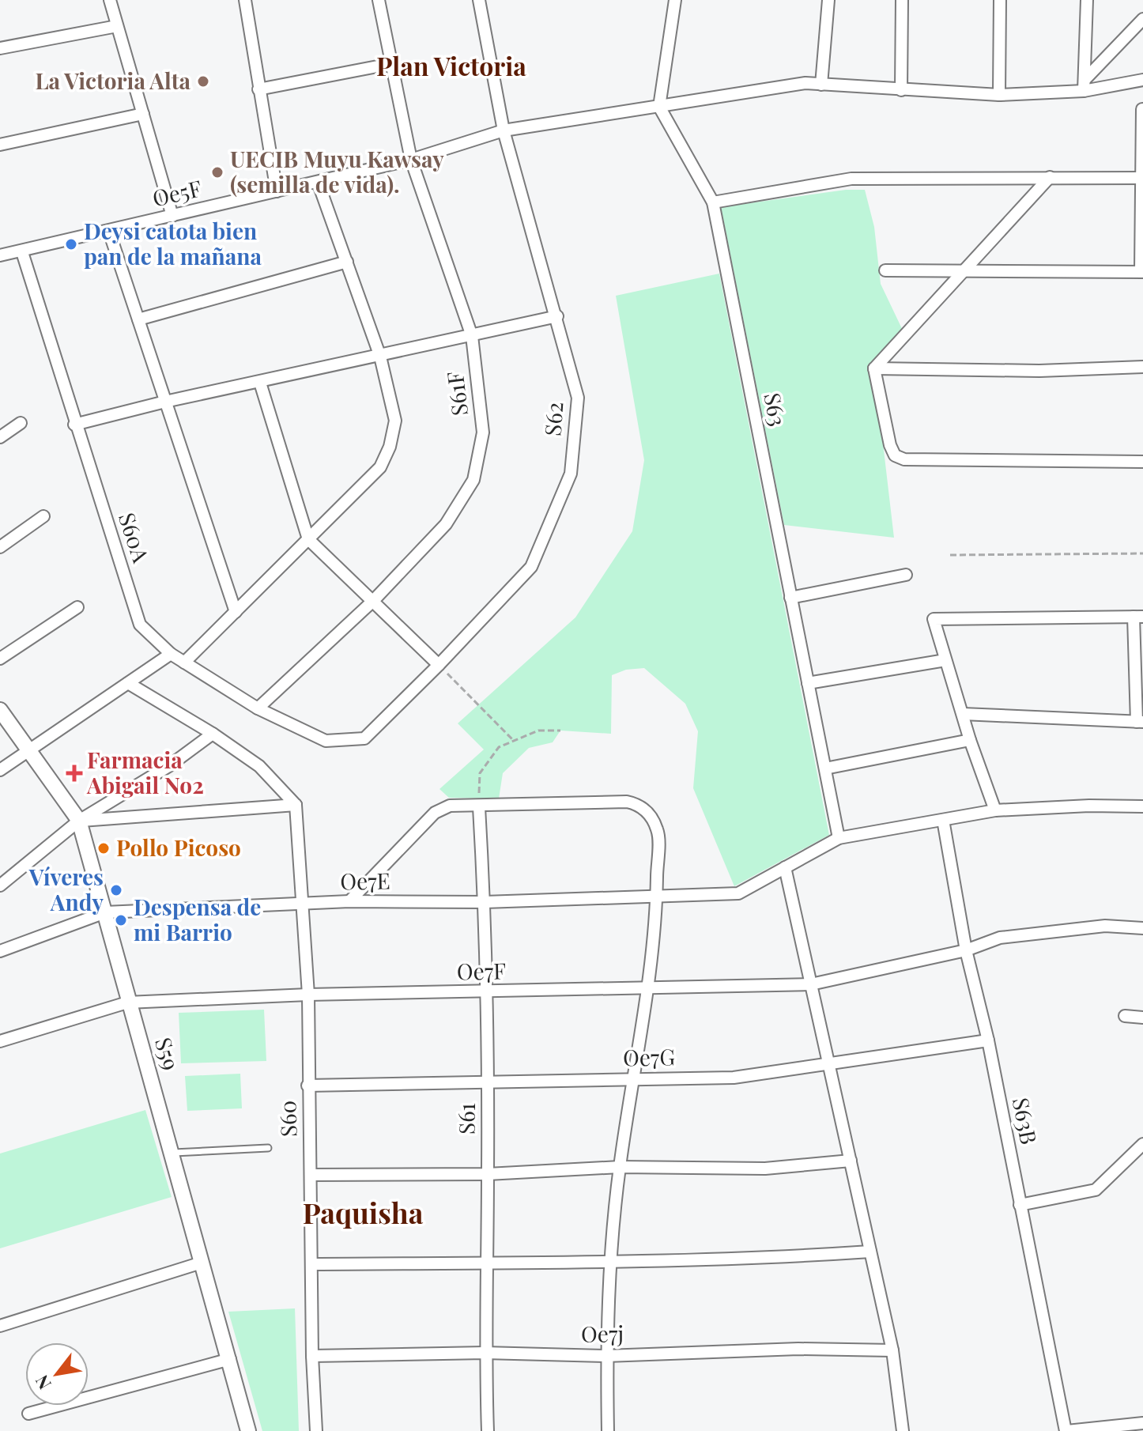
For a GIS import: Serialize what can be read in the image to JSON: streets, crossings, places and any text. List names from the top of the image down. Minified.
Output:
{"streets":{"street":["Oe5F","S61F","S63","S62","S60A","Oe7E","Oe7F","S59","Oe7G","S60","S61","S63B","Oe7j"]},"crossings":[["Oe5F","S61F"],["Oe5F","S63"],["Oe5F","S62"],["Oe5F","S60A"],["S61F","S60A"],["S62","S60A"],["Oe7E","S59"],["Oe7E","S60"],["Oe7E","S61"],["Oe7F","S59"],["Oe7F","S60"],["Oe7F","S61"],["Oe7F","S63B"],["Oe7G","S60"],["Oe7G","S61"],["Oe7G","S63B"],["S60","Oe7j"],["S61","Oe7j"]],"districts":["Plan Victoria","Paquisha"],"places":{"other":["La Victoria Alta","UECIB Muyu Kawsay (semilla de vida).","Deysi catota bien pan de la mañana","Pollo Picoso","Víveres Andy","Despensa de mi Barrio"],"health":["Farmacia Abigail No2"]},"north":"bottom left"}
